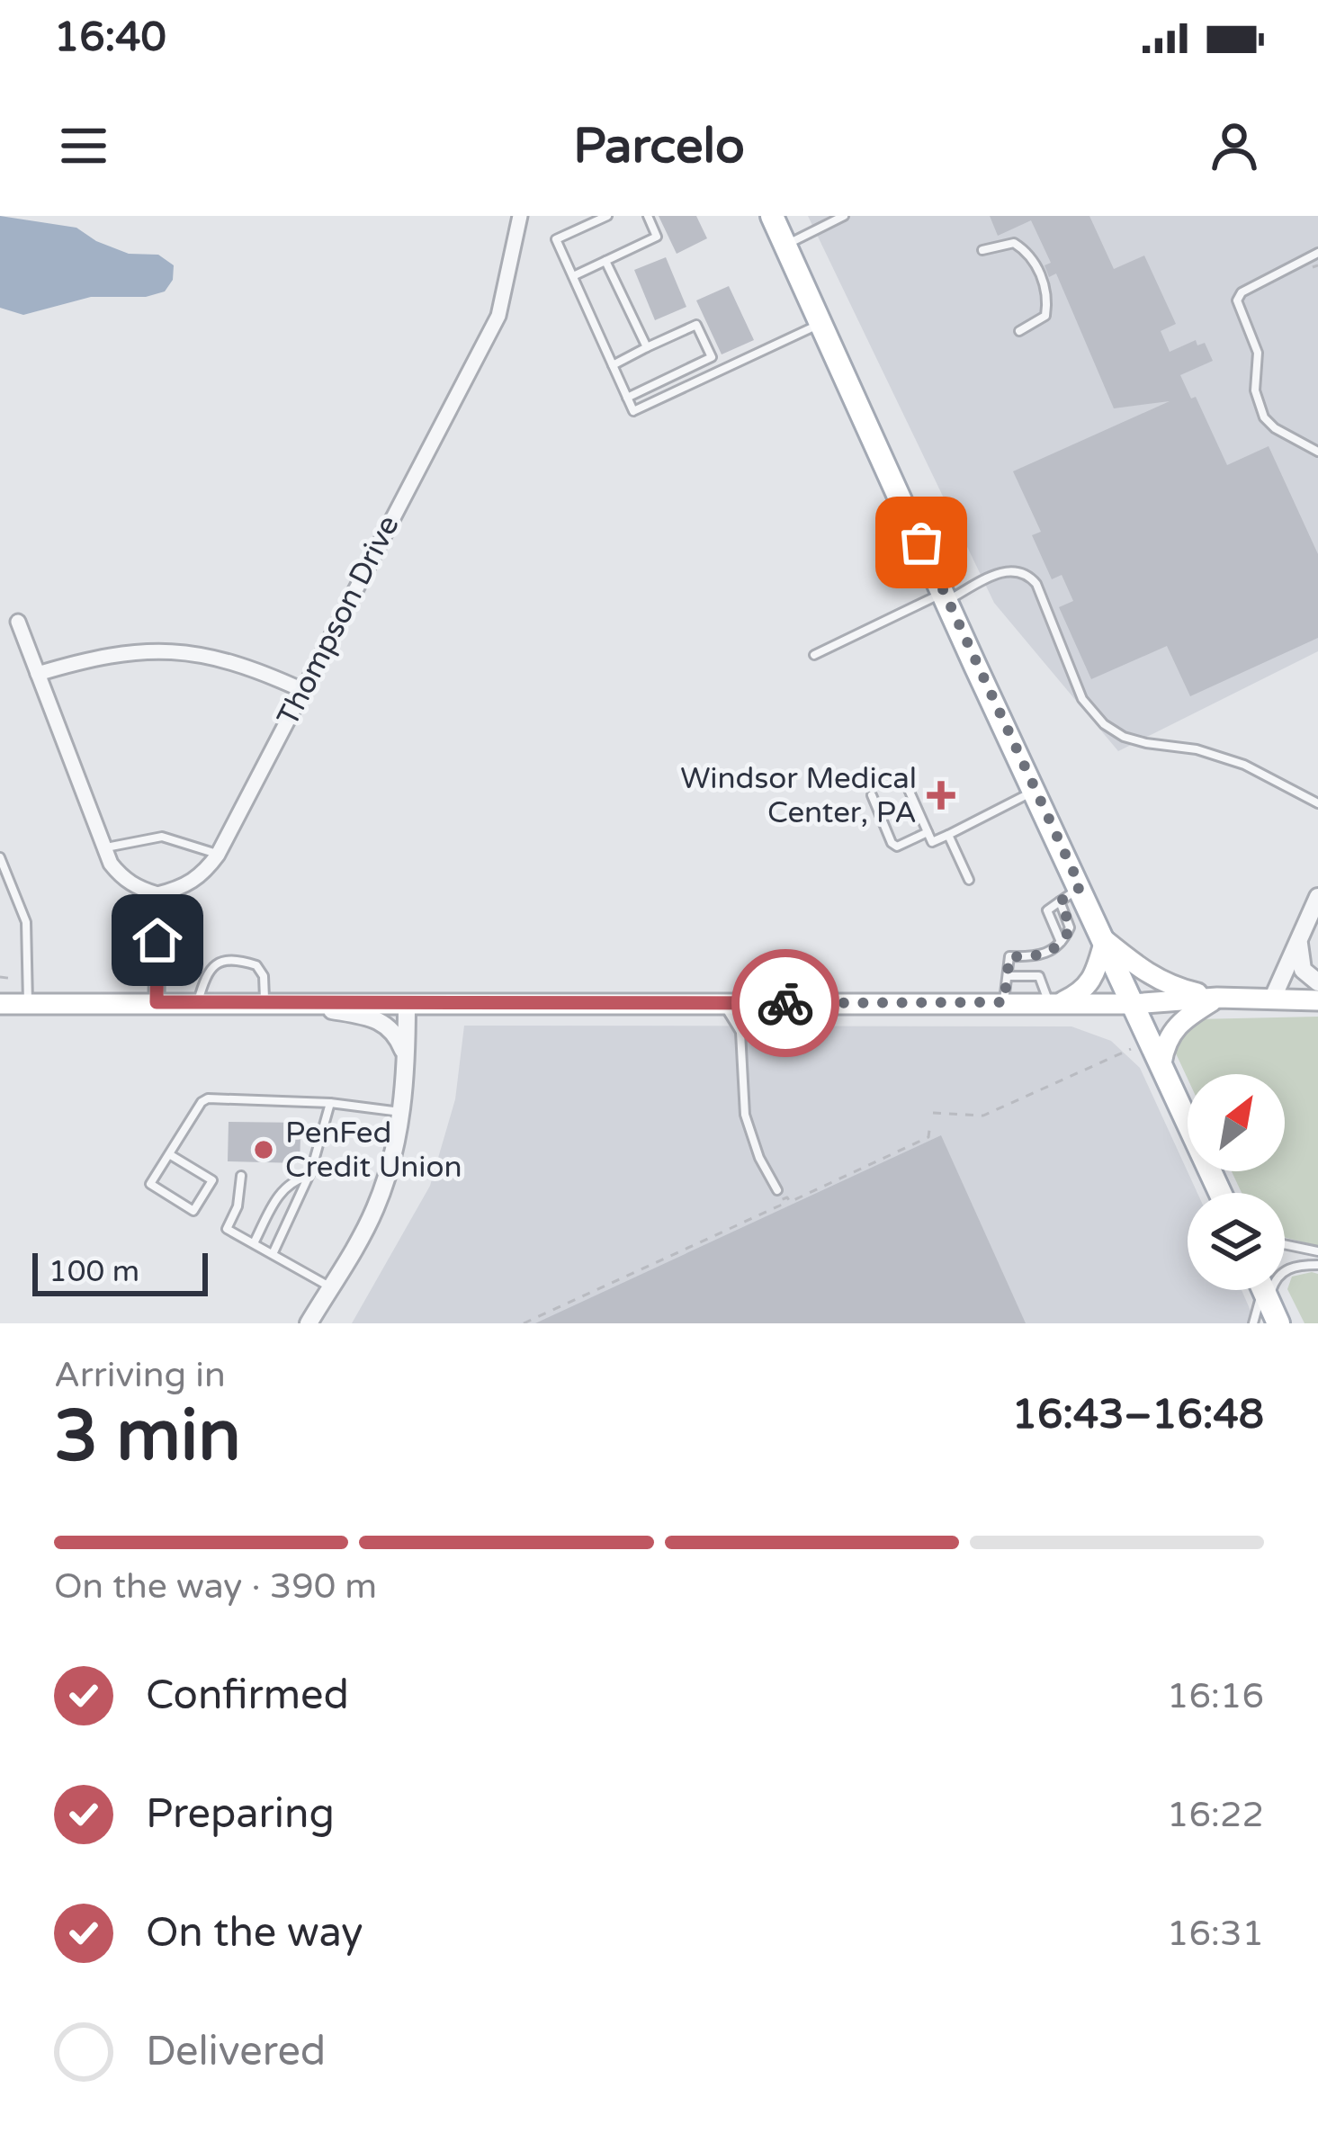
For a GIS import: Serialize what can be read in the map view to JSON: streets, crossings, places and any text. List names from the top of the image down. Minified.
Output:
{"streets":{"street":["Thompson Drive"]},"places":{"health":["Windsor Medical Center, PA"],"other":["PenFed Credit Union"]},"scale_bar":"100 m","north":"top right","page":{"status":"16:40","header":"Parcelo","scale":"100 m","heading":["3 min","Arriving in","16:43–16:48"],"bar":"On the way · 390 m","list":[["Confirmed","16:16"],["Preparing","16:22"],["On the way","16:31"],"Delivered"]}}
